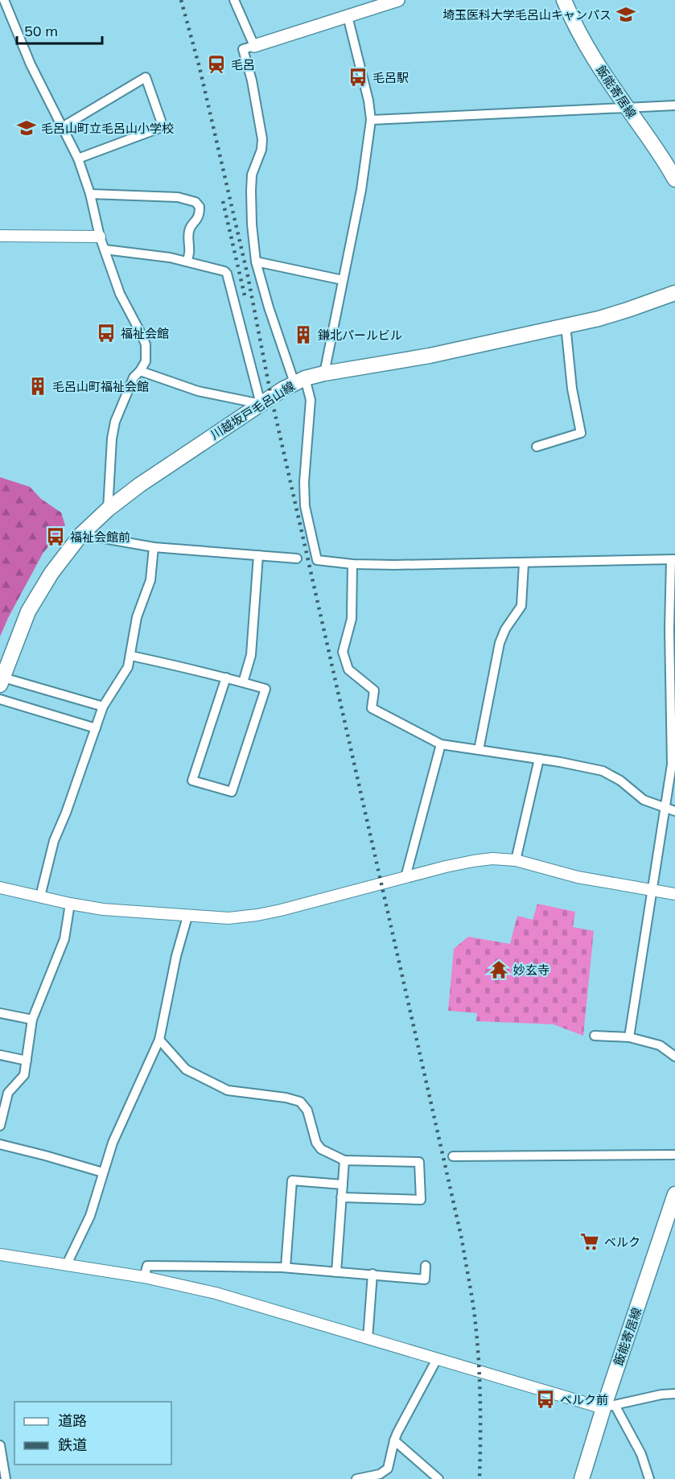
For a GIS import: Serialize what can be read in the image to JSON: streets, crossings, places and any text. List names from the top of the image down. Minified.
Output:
{"streets":{"main road":["飯能寄居線","川越坂戸毛呂山線"]},"places":{"school or university":["埼玉医科大学毛呂山キャンパス","毛呂山町立毛呂山小学校"],"station":["毛呂"],"bus stop":["毛呂駅","福祉会館","福祉会館前","ベルク前"],"building":["鎌北パールビル","毛呂山町福祉会館"],"temple":["妙玄寺"],"supermarket":["ベルク"]},"legend":["道路","鉄道"],"scale_bar":"50 m"}
